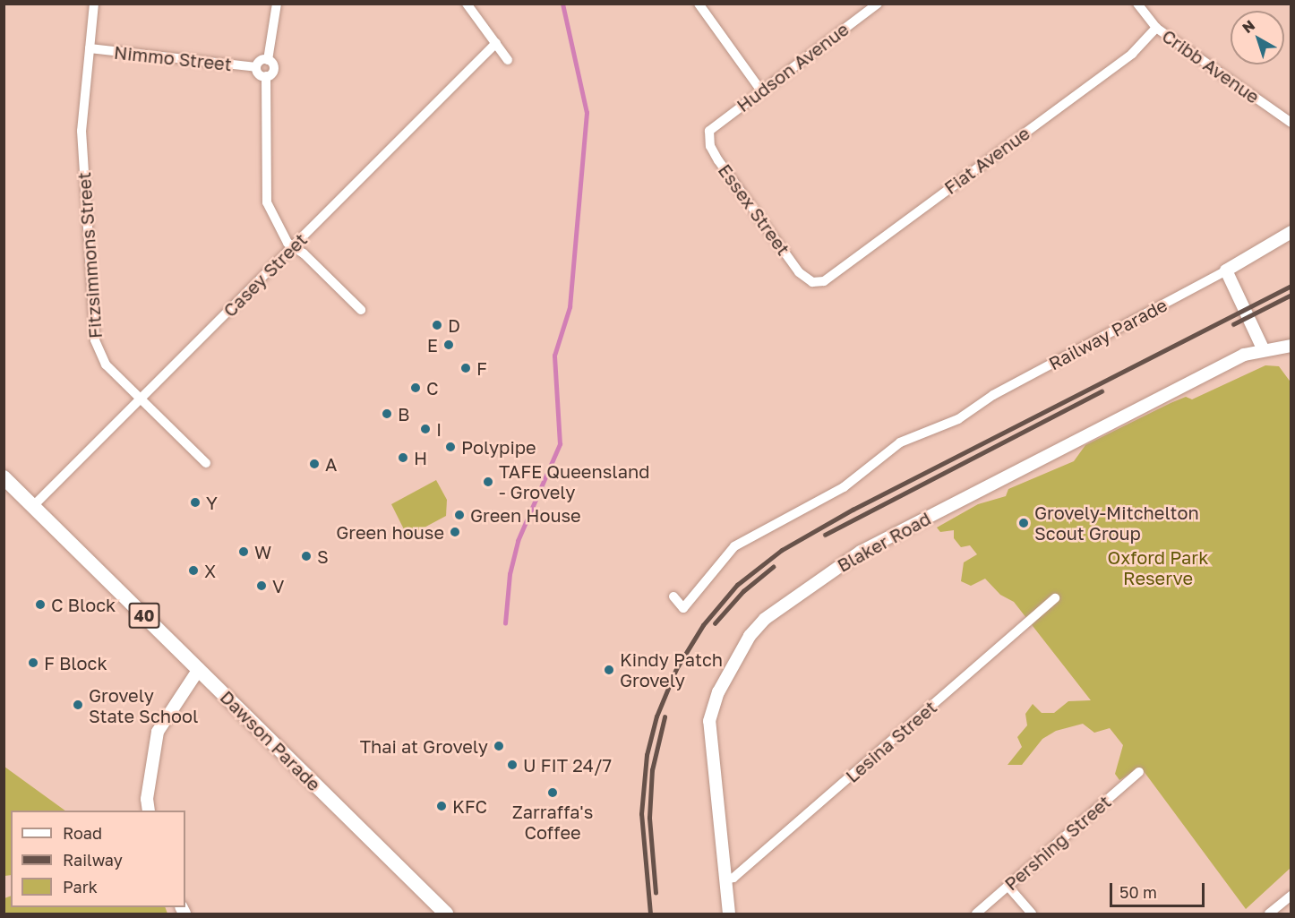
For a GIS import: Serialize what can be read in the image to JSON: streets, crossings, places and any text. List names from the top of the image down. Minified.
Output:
{"streets":{"main road":["40","Dawson Parade"],"street":["Nimmo Street","Cribb Avenue","Hudson Avenue","Fiat Avenue","Essex Street","Fitzsimmons Street","Casey Street","Railway Parade","Blaker Road","Lesina Street","Pershing Street"]},"crossings":[["Nimmo Street","Fitzsimmons Street"],["Cribb Avenue","Fiat Avenue"],["Hudson Avenue","Essex Street"],["Fiat Avenue","Essex Street"],["Fitzsimmons Street","Casey Street"],["Casey Street","Dawson Parade"],["Blaker Road","Lesina Street"]],"parks":["Oxford Park Reserve"],"places":["D","E","F","C","B","I","Polypipe","H","A","TAFE Queensland - Grovely","Y","Green House","Grovely-Mitchelton Scout Group","Green house","W","S","X","V","C Block","F Block","Kindy Patch Grovely","Grovely State School","Thai at Grovely","U FIT 24/7","Zarraffa's Coffee","KFC"],"legend":["Road","Railway","Park"],"scale_bar":"50 m","north":"top left"}
